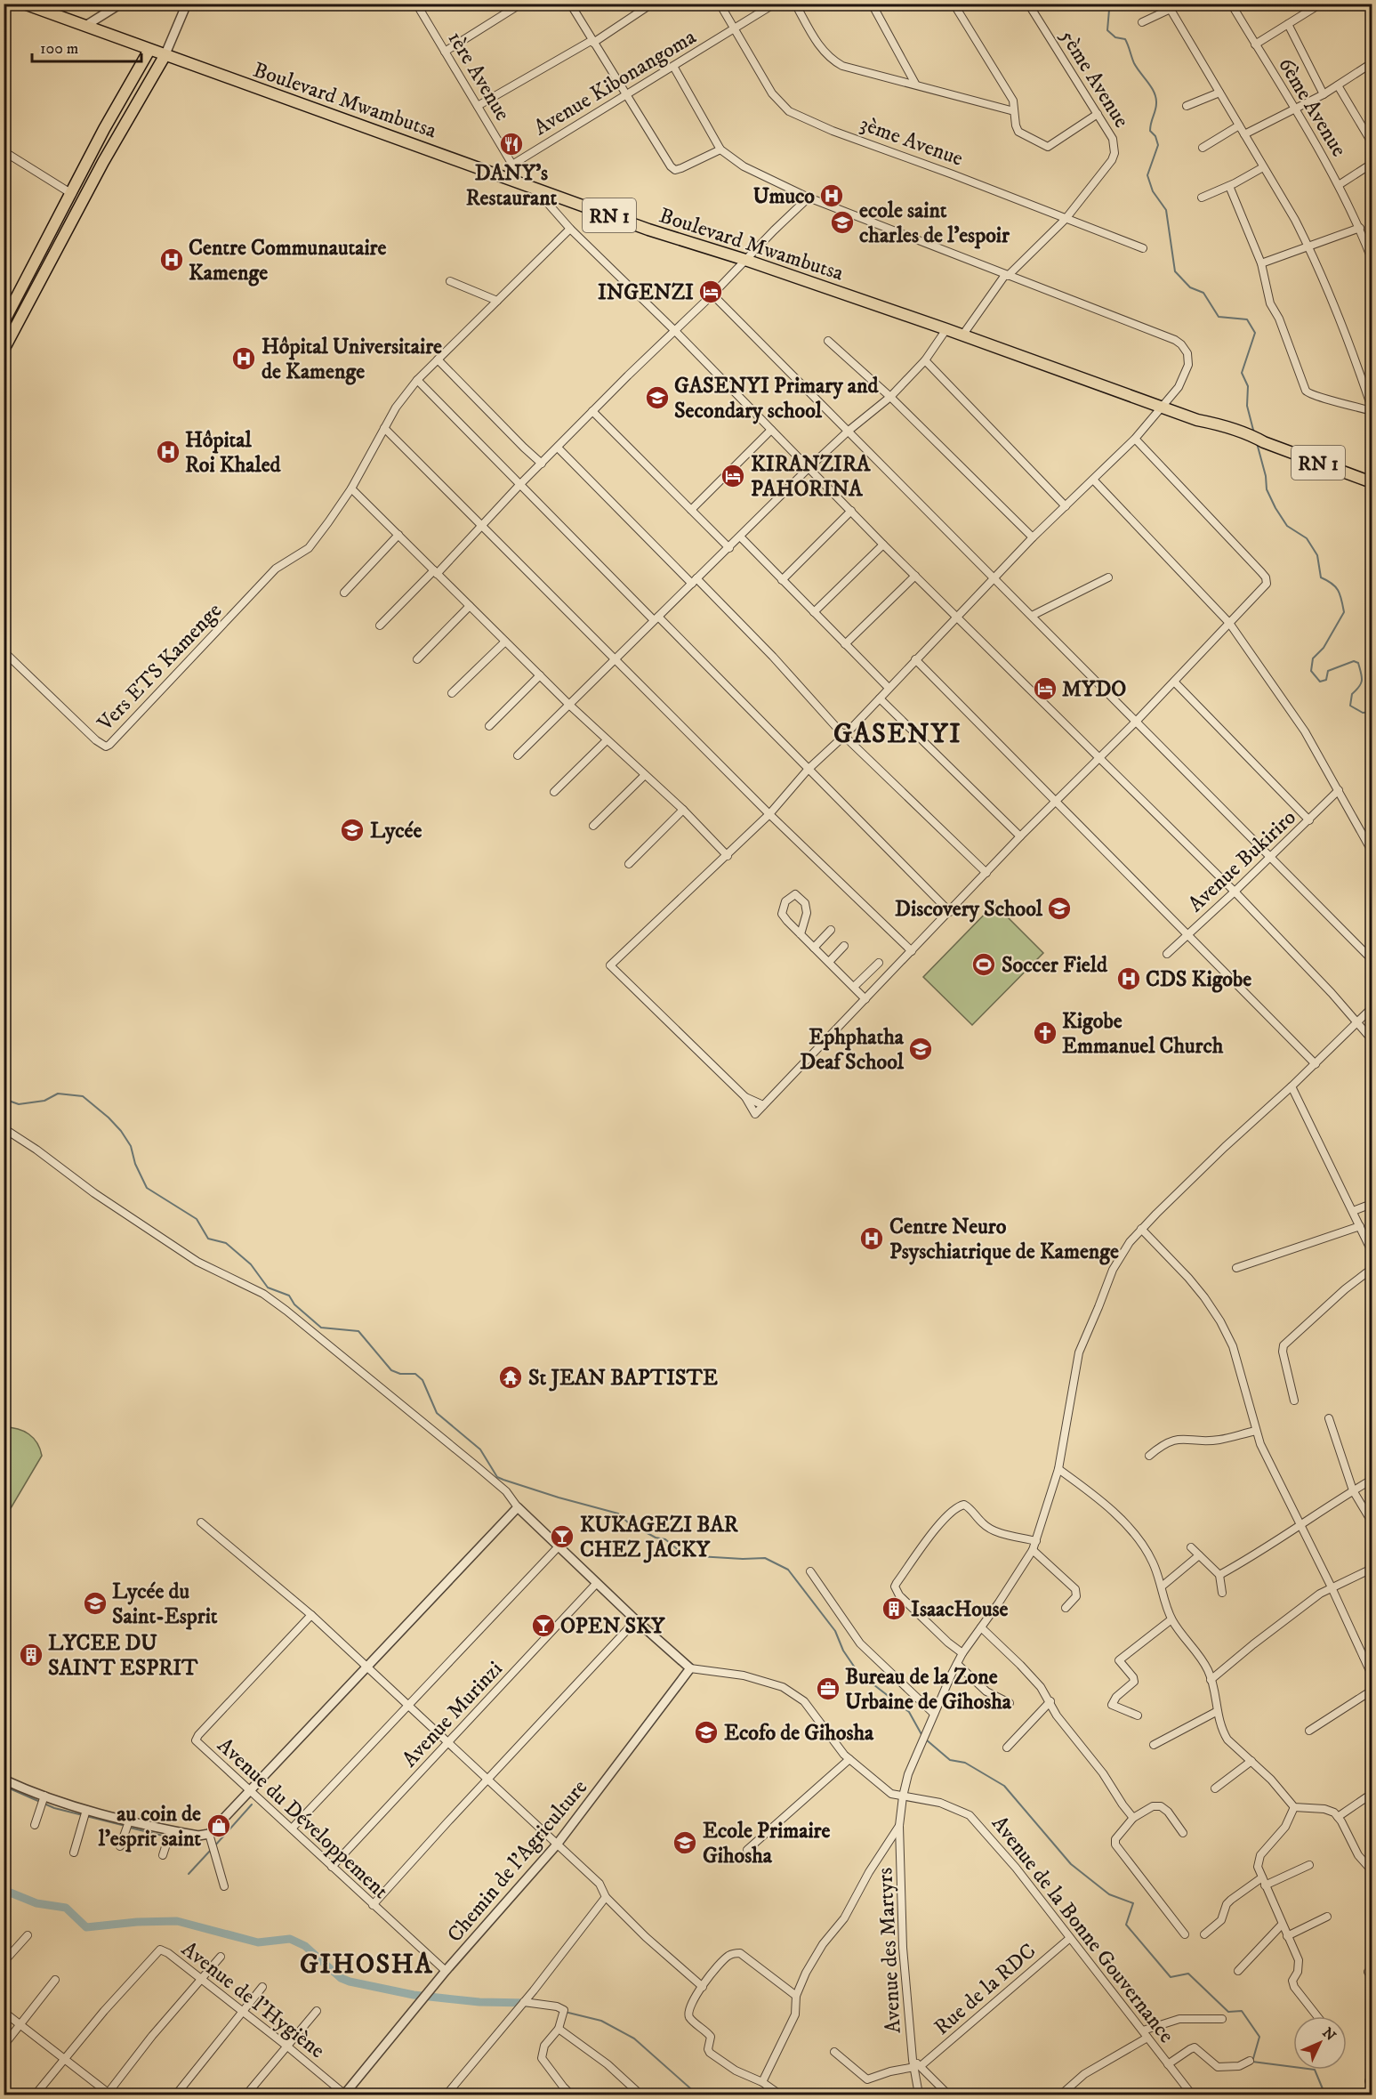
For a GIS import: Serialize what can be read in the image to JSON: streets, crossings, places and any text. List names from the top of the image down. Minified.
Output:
{"streets":{"main road":["Boulevard Mwambutsa","RN 1"],"street":["1ère Avenue","5ème Avenue","Avenue Kibonangoma","6ème Avenue","3ème Avenue","Vers ETS Kamenge","Avenue Bukiriro","Avenue Murinzi","Avenue du Développement","Chemin de l'Agriculture","Avenue de la Bonne Gouvernance","Avenue des Martyrs","Rue de la RDC","Avenue de l'Hygiène"]},"crossings":[["1ère Avenue","Avenue Kibonangoma"],["5ème Avenue","3ème Avenue"],["Avenue Kibonangoma","3ème Avenue"],["Avenue Murinzi","Avenue du Développement"],["Avenue du Développement","Chemin de l'Agriculture"],["Chemin de l'Agriculture","Avenue de la Bonne Gouvernance"],["Chemin de l'Agriculture","Avenue de l'Hygiène"],["Avenue de la Bonne Gouvernance","Avenue des Martyrs"],["Avenue de la Bonne Gouvernance","Rue de la RDC"],["Avenue des Martyrs","Rue de la RDC"]],"districts":["GASENYI","GIHOSHA"],"places":{"restaurant":["DANY's Restaurant"],"hospital":["Umuco","Centre Communautaire Kamenge","Hôpital Universitaire de Kamenge","Hôpital Roi Khaled","CDS Kigobe","Centre Neuro Psyschiatrique de Kamenge"],"school or university":["ecole saint charles de l'espoir","GASENYI Primary and Secondary school","Lycée","Discovery School","Ephphatha Deaf School","Lycée du Saint-Esprit","Ecofo de Gihosha","Ecole Primaire Gihosha"],"hotel":["INGENZI","KIRANZIRA PAHORINA","MYDO"],"sports":["Soccer Field"],"church":["Kigobe Emmanuel Church"],"temple":["St JEAN BAPTISTE"],"bar":["KUKAGEZI BAR CHEZ JACKY","OPEN SKY"],"building":["IsaacHouse","LYCEE DU SAINT ESPRIT"],"office":["Bureau de la Zone Urbaine de Gihosha"],"shop":["au coin de l'esprit saint"]},"scale_bar":"100 m","north":"top right"}
